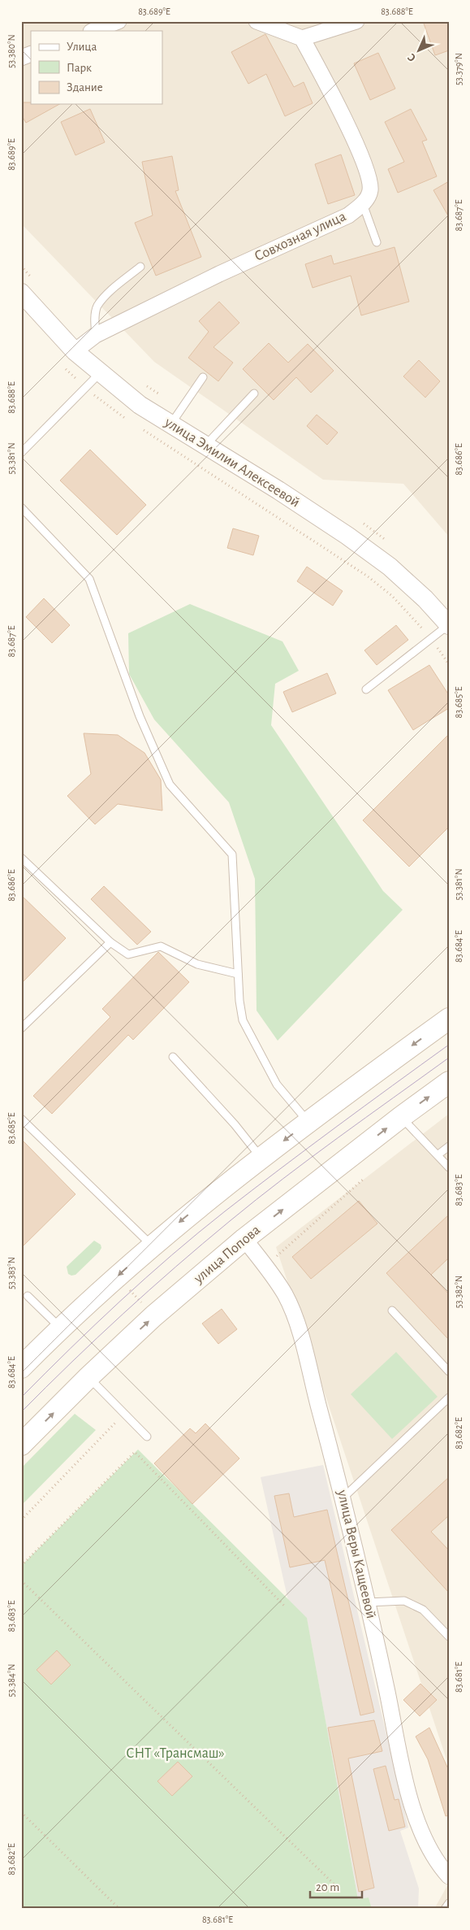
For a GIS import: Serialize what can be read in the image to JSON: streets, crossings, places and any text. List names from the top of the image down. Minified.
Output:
{"streets":{"main road":["улица Попова"],"street":["Совхозная улица","улица Эмилии Алексеевой","улица Веры Кащеевой"]},"crossings":[["Совхозная улица","улица Эмилии Алексеевой"],["улица Попова","улица Веры Кащеевой"]],"parks":["СНТ «Трансмаш»"],"legend":["Улица","Парк","Здание"],"scale_bar":"20 m","north":"bottom left","coordinates":["83.689°E","83.688°E","53.380°N","53.379°N","83.687°E","53.381°N","83.686°E","83.685°E","83.684°E","83.683°E","53.383°N","53.382°N","83.682°E","83.681°E","53.384°N"]}
